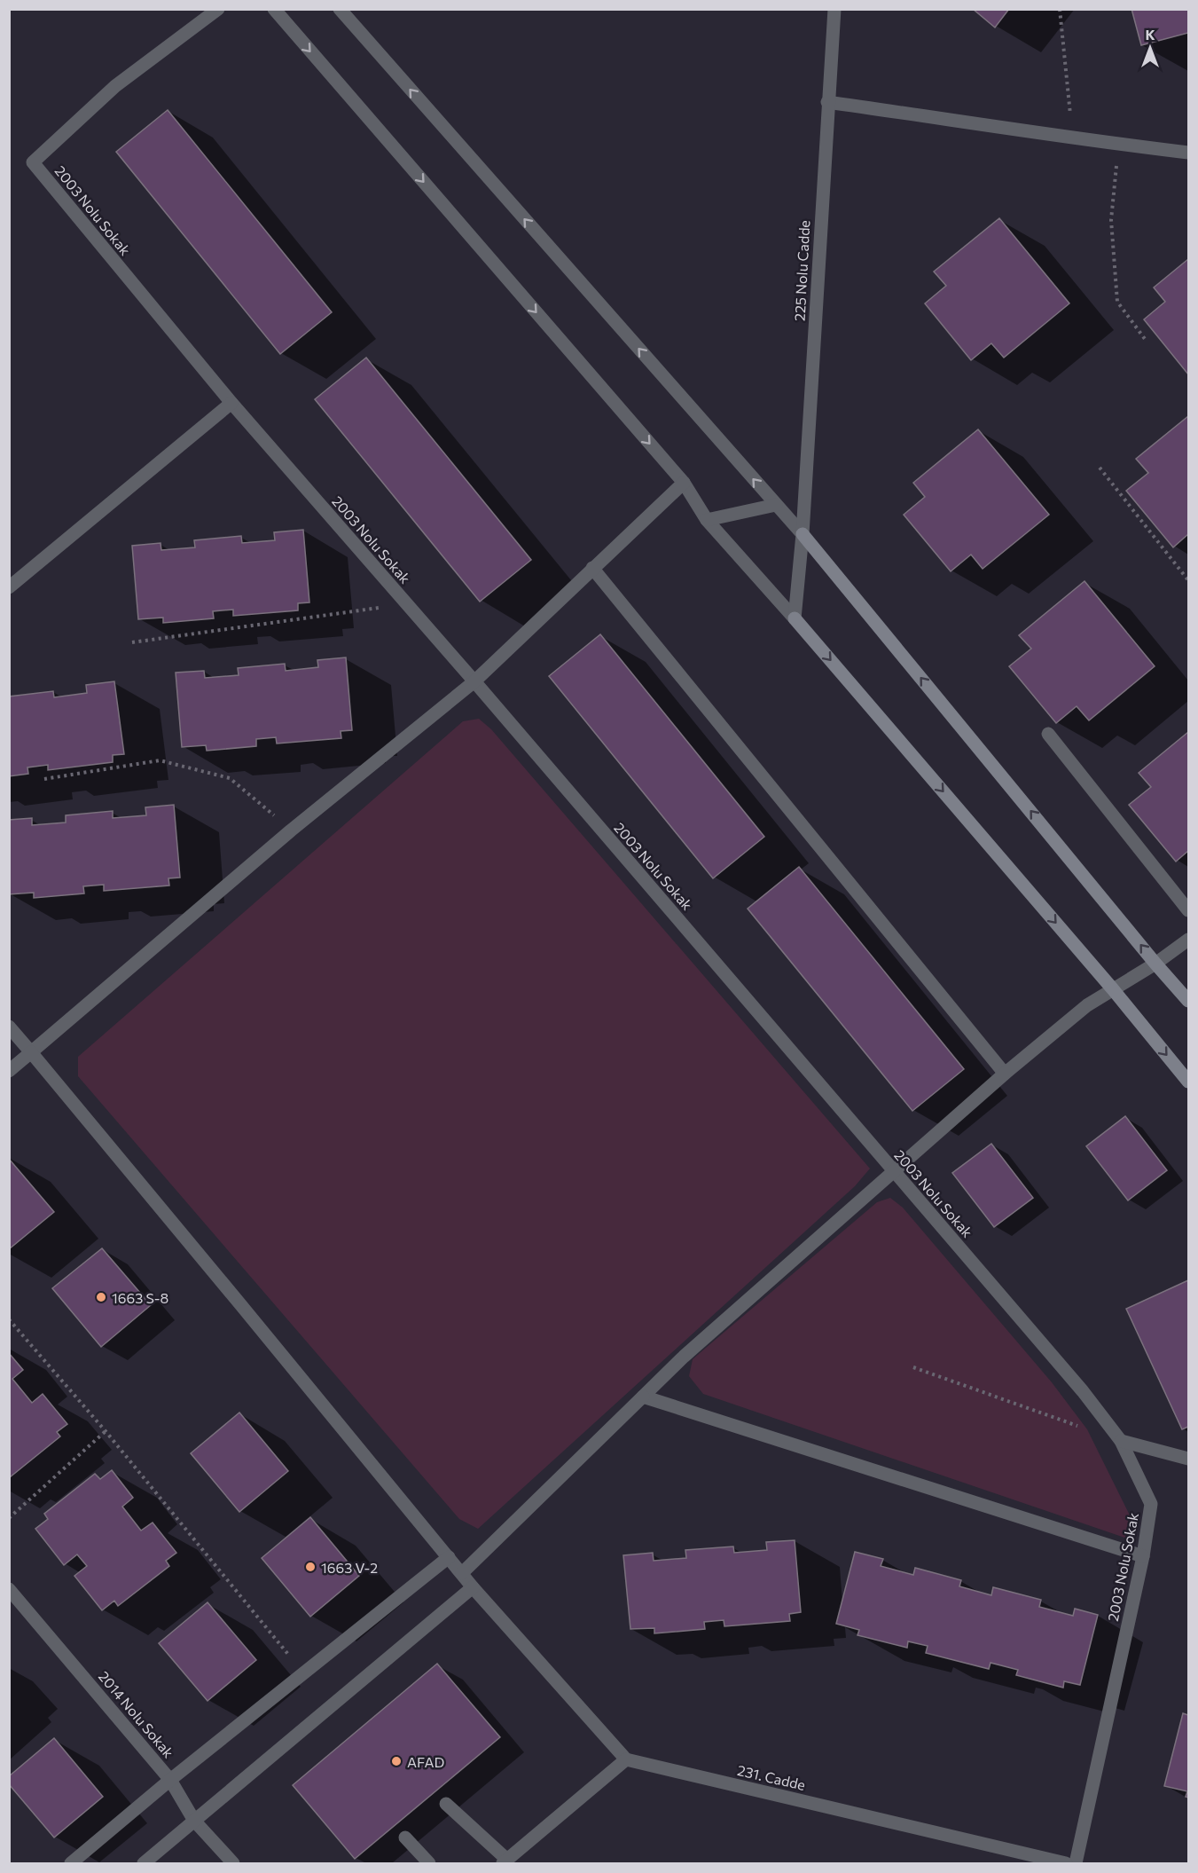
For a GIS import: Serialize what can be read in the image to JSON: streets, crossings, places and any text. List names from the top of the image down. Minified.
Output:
{"streets":{"street":["2003 Nolu Sokak","225 Nolu Cadde","2014 Nolu Sokak","231. Cadde"]},"places":["1663 S-8","1663 V-2","AFAD"],"north":"top"}
